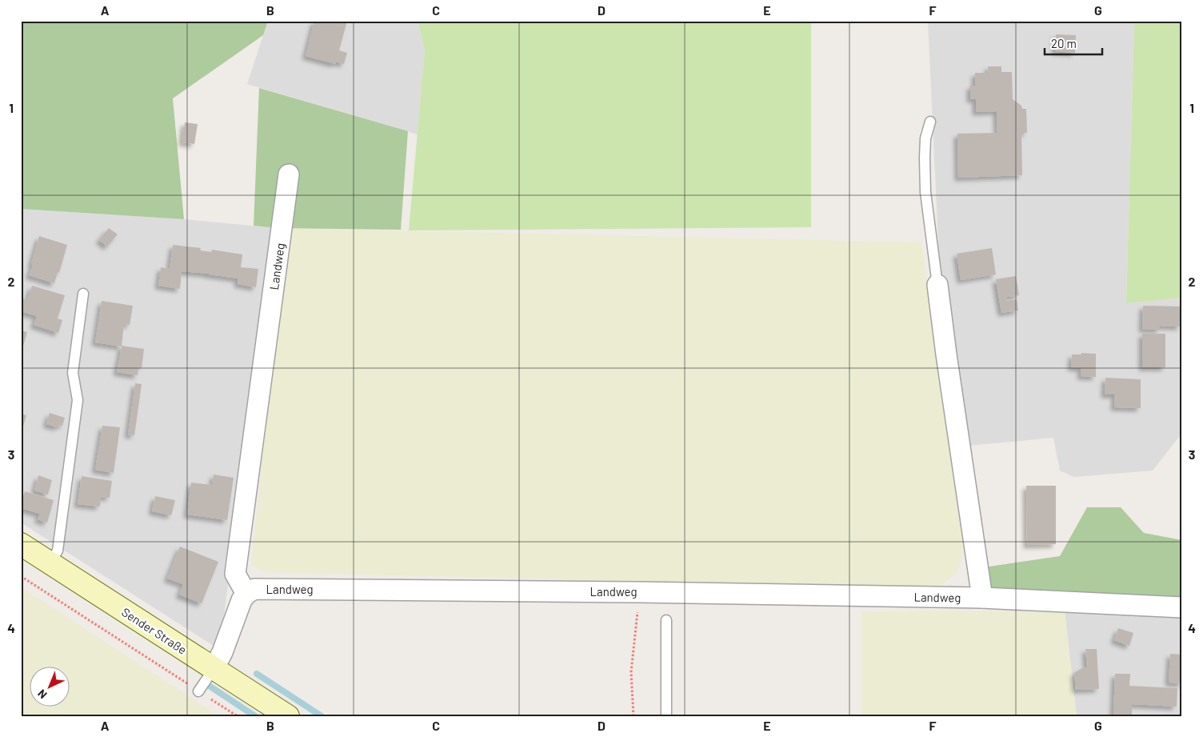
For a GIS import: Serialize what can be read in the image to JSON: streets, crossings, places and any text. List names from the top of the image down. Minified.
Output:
{"streets":{"main road":["Sender Straße"],"street":["Landweg"]},"scale_bar":"20 m","north":"bottom left","grid":{"columns":["A","B","C","D","E","F","G"],"rows":["1","2","3","4"]}}
